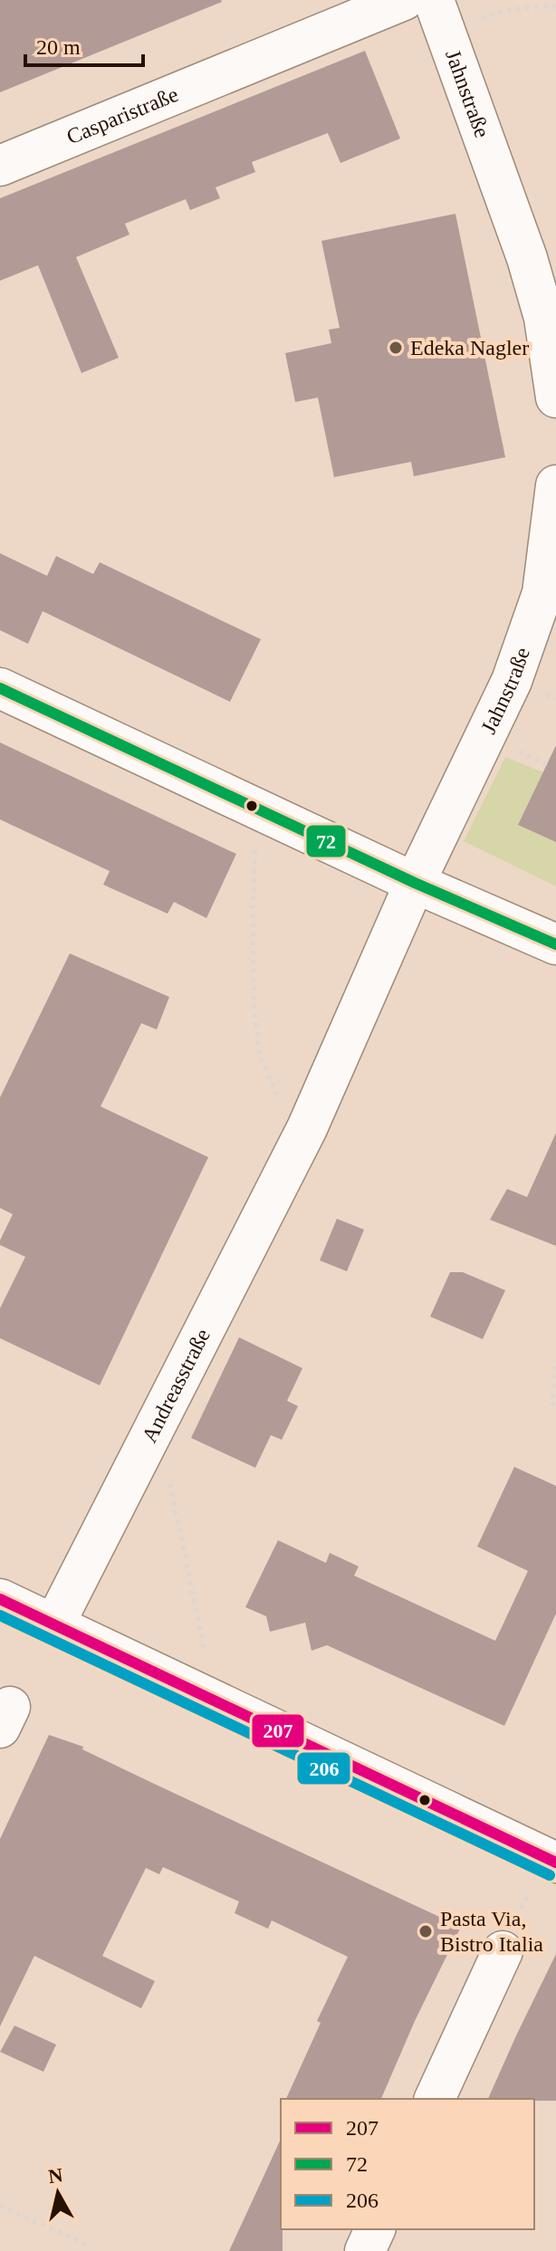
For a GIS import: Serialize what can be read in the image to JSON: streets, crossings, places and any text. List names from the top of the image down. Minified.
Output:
{"streets":{"street":["Jahnstraße","Casparistraße","Andreasstraße"]},"crossings":[["Jahnstraße","Andreasstraße"]],"places":["Edeka Nagler","Pasta Via, Bistro Italia"],"lines":["transit line 72","transit line 207","transit line 206"],"legend":["207","72","206"],"scale_bar":"20 m","north":"top"}
